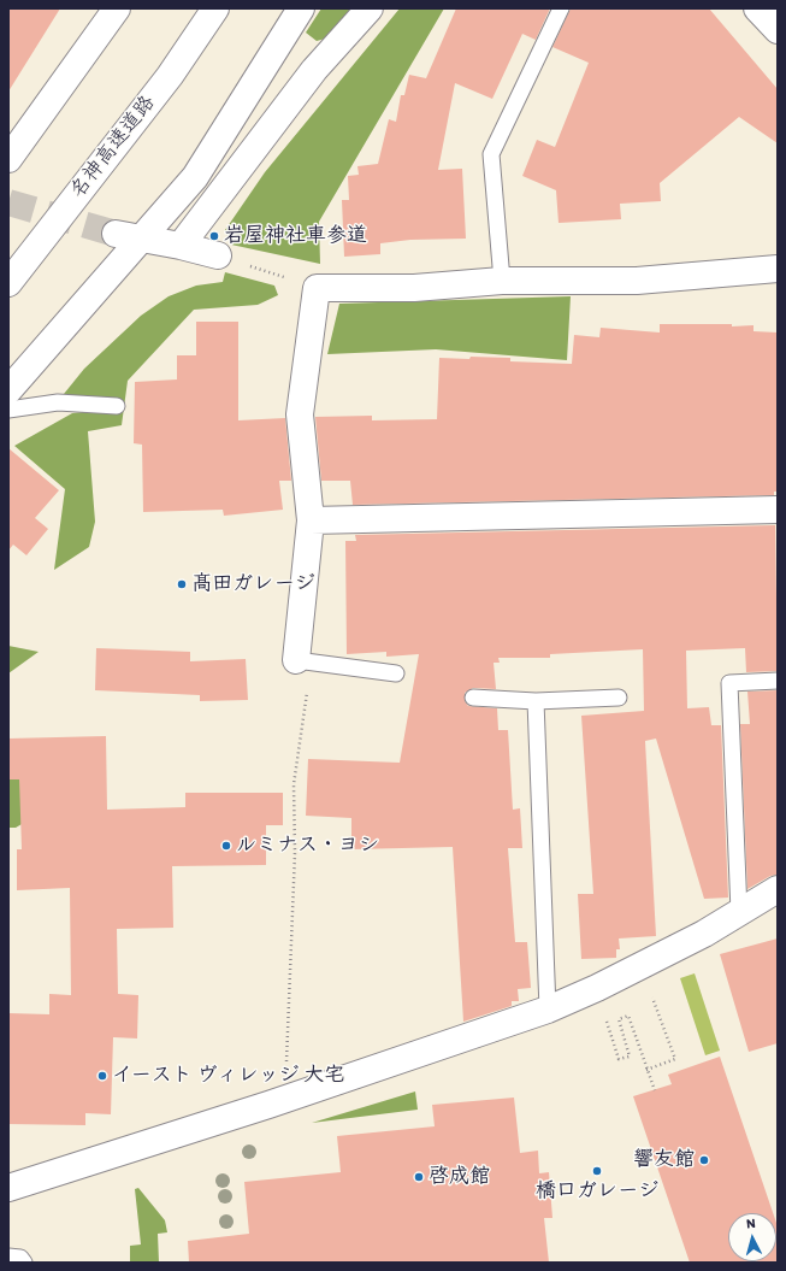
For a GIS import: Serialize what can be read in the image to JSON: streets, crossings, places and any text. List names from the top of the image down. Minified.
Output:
{"streets":{"main road":["名神高速道路"]},"places":["岩屋神社車参道","髙田ガレージ","ルミナス・ヨシ","イースト ヴィレッジ 大宅","響友館","橋口ガレージ","啓成館"],"north":"top"}
